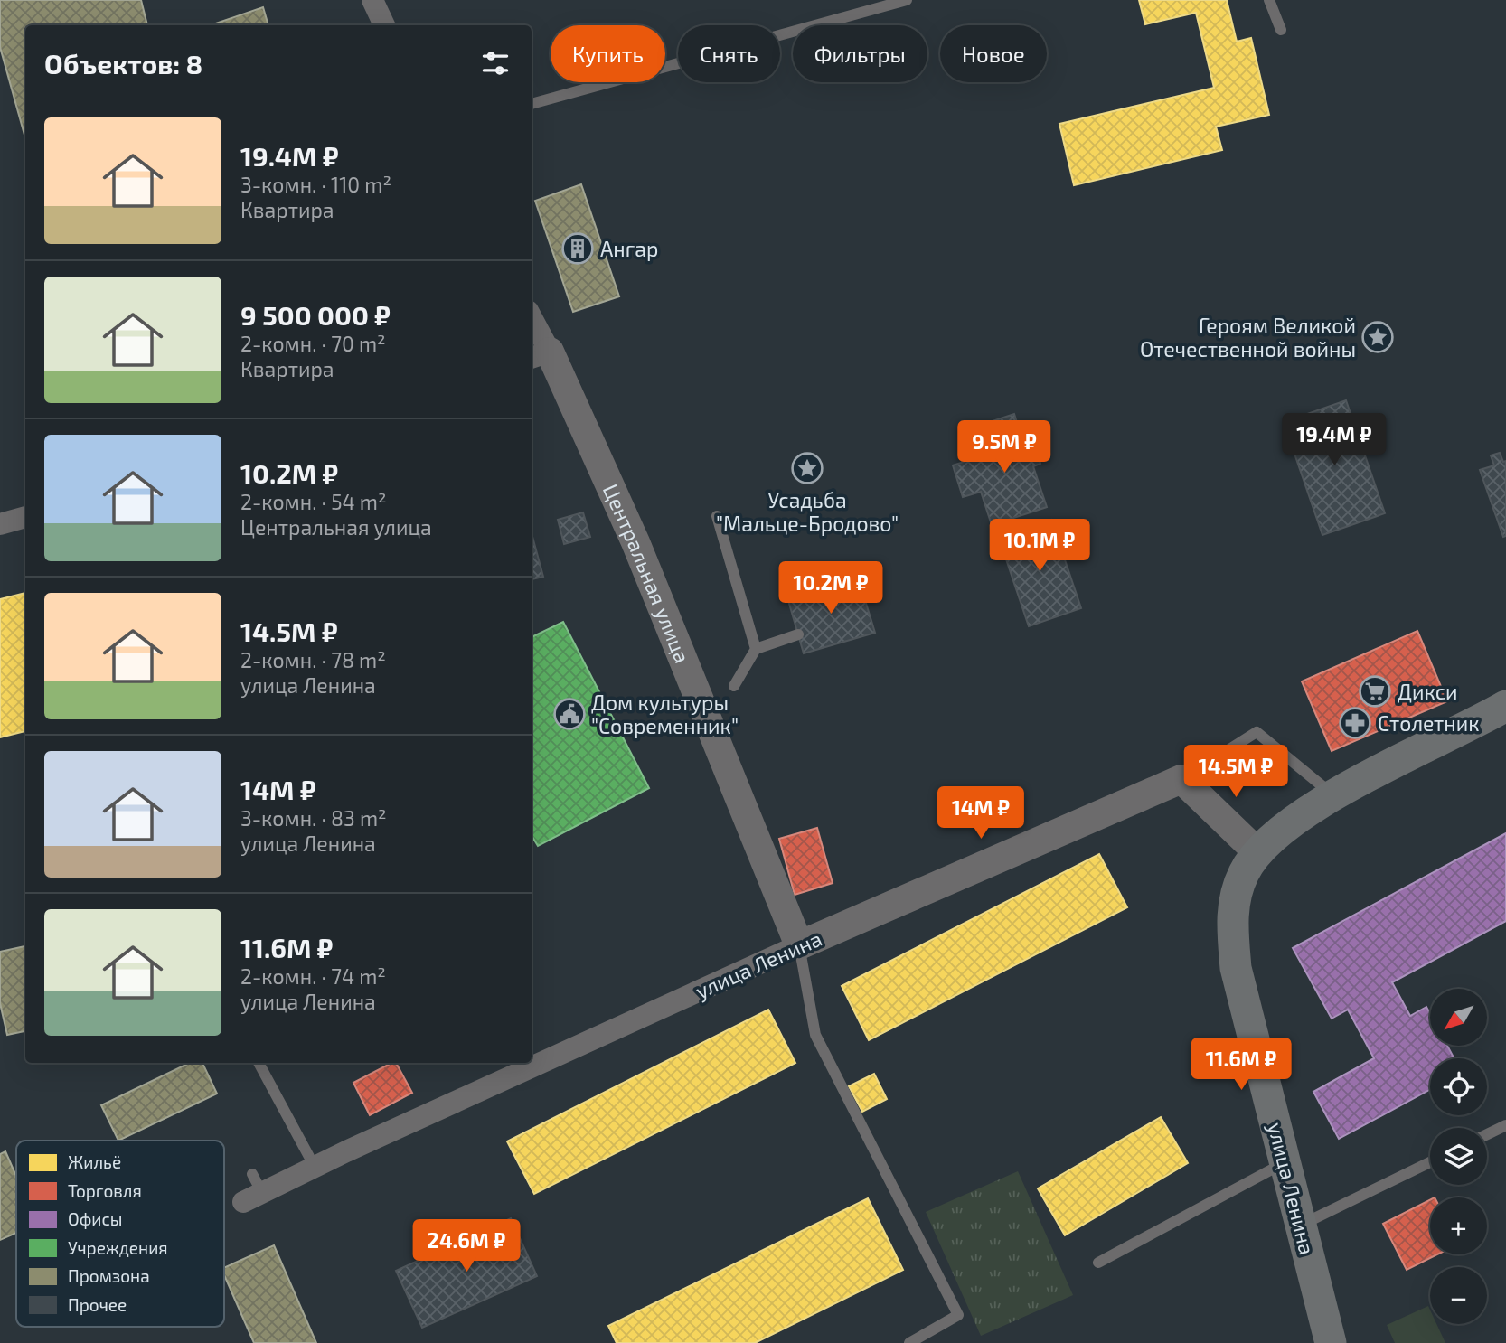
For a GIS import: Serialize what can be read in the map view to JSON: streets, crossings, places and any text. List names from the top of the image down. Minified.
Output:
{"streets":{"main road":["улица Ленина"],"street":["Центральная улица"]},"crossings":[["Центральная улица","улица Ленина"]],"places":{"building":["Ангар"],"place":["Героям Великой Отечественной войны","Усадьба \"Мальце-Бродово\""],"supermarket":["Дикси"],"public building":["Дом культуры \"Современник\""],"pharmacy":["Столетник"]},"legend":["Жильё","Торговля","Офисы","Учреждения","Промзона","Прочее"],"north":"bottom left","page":{"chip":["Купить","Снять","Фильтры","Новое"],"heading":"Объектов: 8","list":[{"name":"19.4M ₽","note":"3-комн. · 110 m² · Квартира"},{"name":"9 500 000 ₽","note":"2-комн. · 70 m² · Квартира"},{"name":"10.2M ₽","note":"2-комн. · 54 m² · Центральная улица"},{"name":"14.5M ₽","note":"2-комн. · 78 m² · улица Ленина"},{"name":"14M ₽","note":"3-комн. · 83 m² · улица Ленина"},{"name":"11.6M ₽","note":"2-комн. · 74 m² · улица Ленина"}],"price":["19.4M ₽","9.5M ₽","10.1M ₽","10.2M ₽","14.5M ₽","14M ₽","11.6M ₽","24.6M ₽"],"map_buttons":["+","−"]}}
